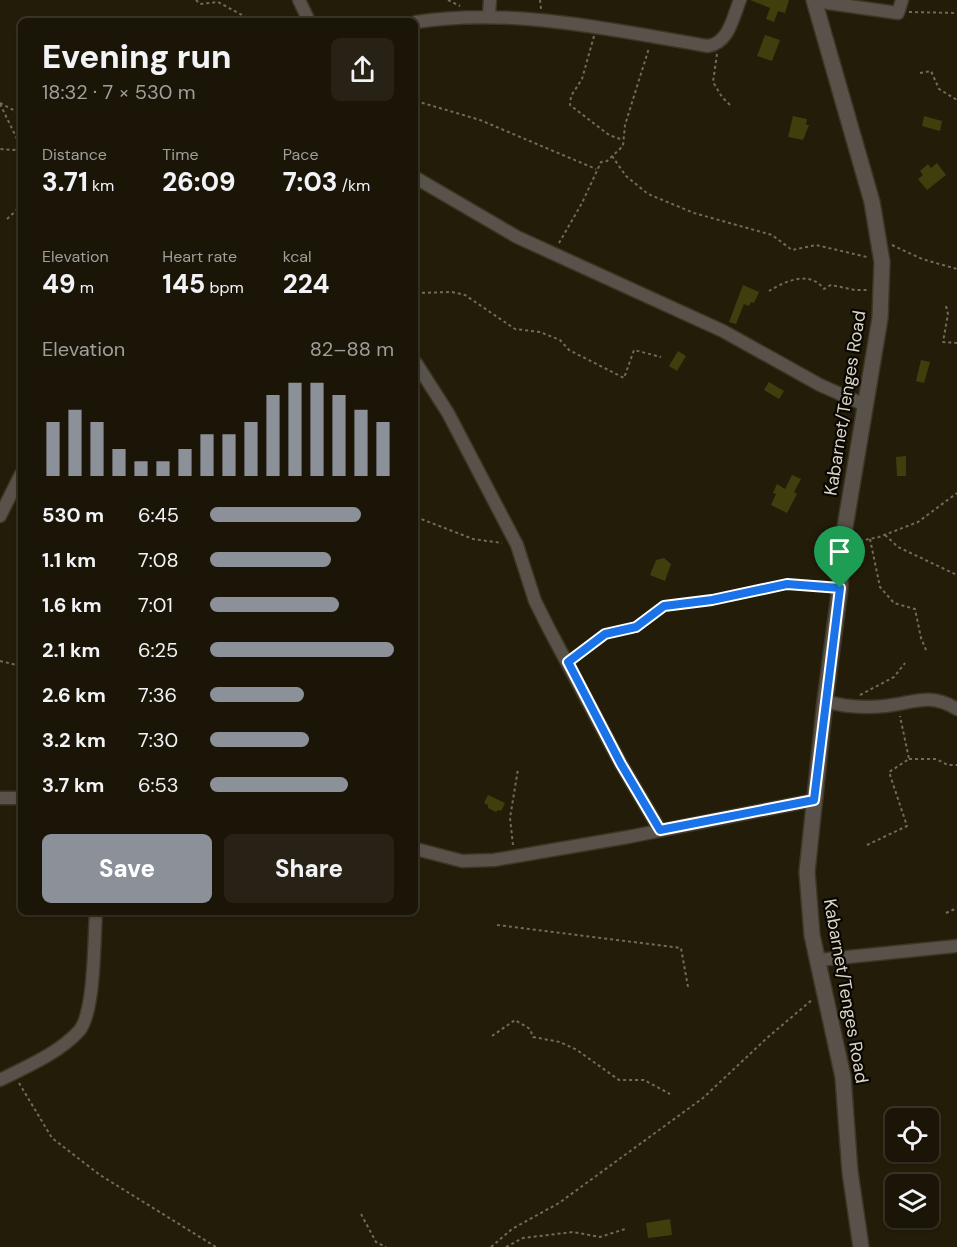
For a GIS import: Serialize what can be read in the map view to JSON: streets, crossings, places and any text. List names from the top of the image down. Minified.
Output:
{"streets":{"street":["Kabarnet/Tenges Road"]},"page":{"heading":["Evening run","18:32 · 7 × 530 m"],"stats":[["Distance","3.71 km"],["Time","26:09"],["Pace","7:03 /km"],["Elevation","49 m"],["Heart rate","145 bpm"],["kcal","224"]],"chart":["Elevation","82–88 m"],"list":[{"name":"530 m","note":"6:45"},{"name":"1.1 km","note":"7:08"},{"name":"1.6 km","note":"7:01"},{"name":"2.1 km","note":"6:25"},{"name":"2.6 km","note":"7:36"},{"name":"3.2 km","note":"7:30"},{"name":"3.7 km","note":"6:53"}],"buttons":["Save","Share"]}}
